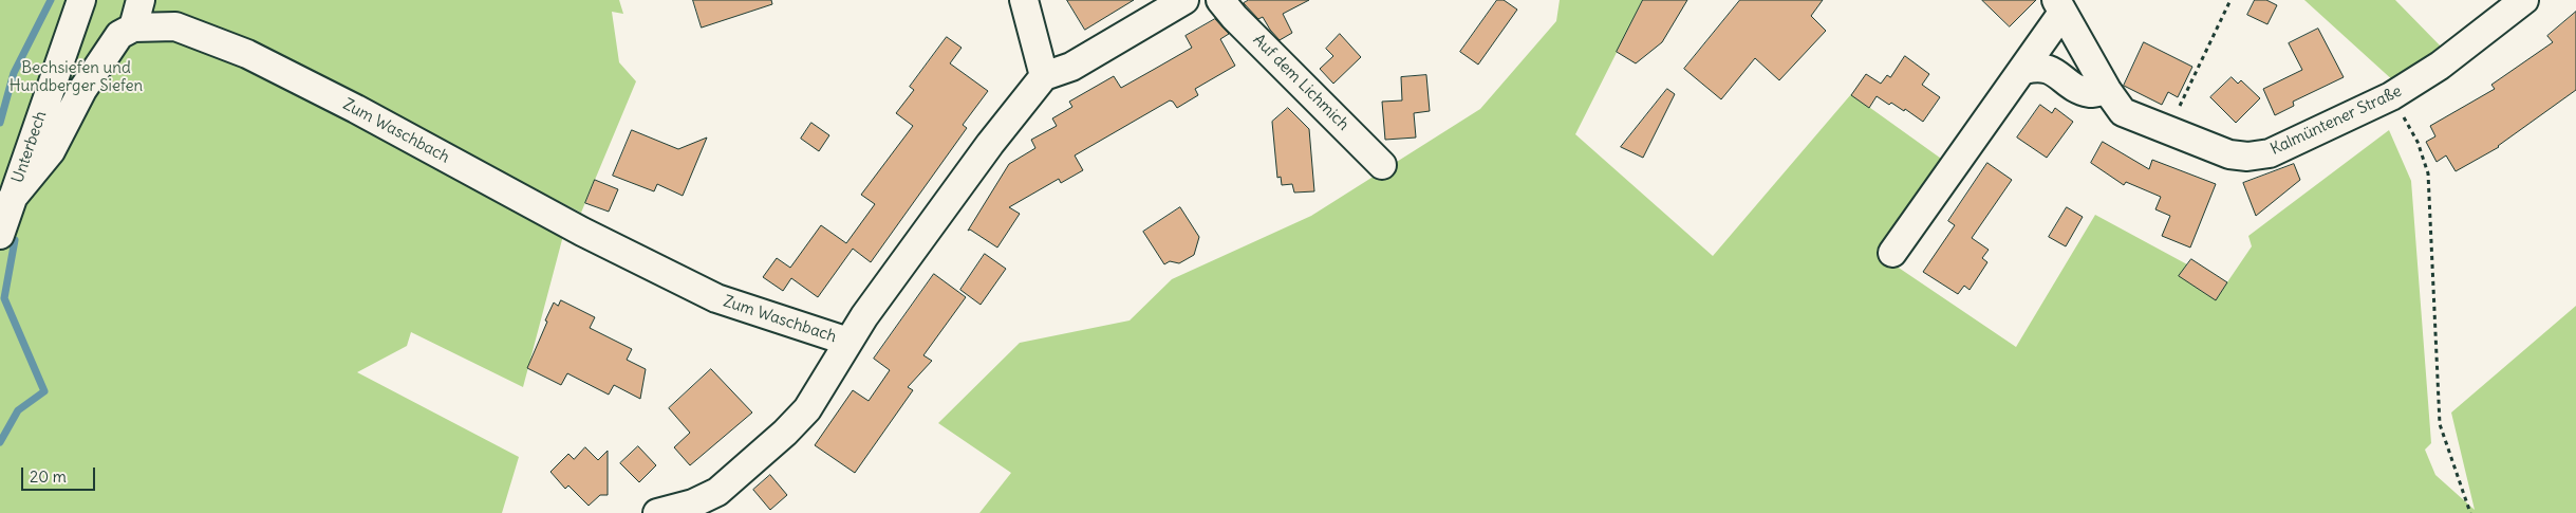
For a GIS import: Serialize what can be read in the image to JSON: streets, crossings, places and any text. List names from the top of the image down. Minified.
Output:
{"streets":{"street":["Auf dem Lichmich","Kalmüntener Straße","Zum Waschbach","Unterbech"]},"parks":["Bechsiefen und Hundberger Siefen"],"scale_bar":"20 m"}
